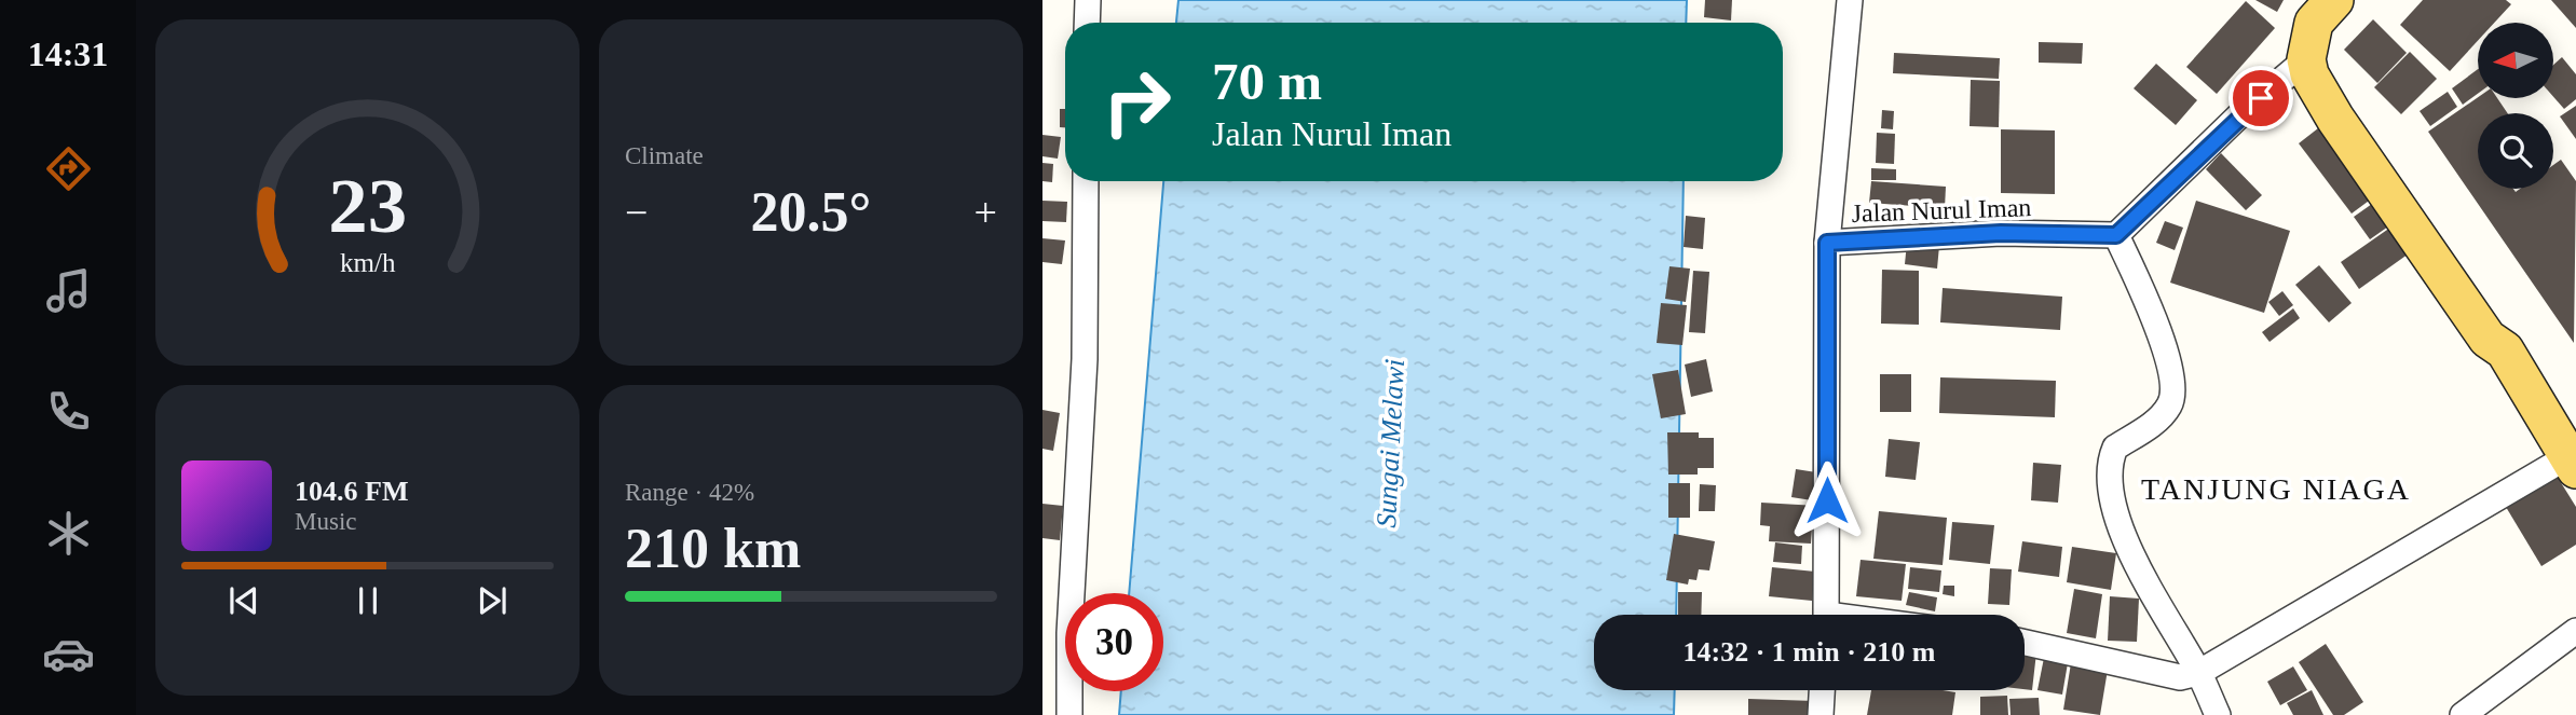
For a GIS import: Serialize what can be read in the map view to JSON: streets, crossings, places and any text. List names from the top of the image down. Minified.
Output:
{"streets":{"street":["Jalan Nurul Iman"]},"districts":["TANJUNG NIAGA"],"water":["Sungai Melawi"],"north":"left","page":{"tabs":"14:31","tile":["Climate",["Range · 42%","210 km"]],"turn":["70 m","Jalan Nurul Iman"],"heat":["−","20.5°","+"],"song":["104.6 FM","Music"],"limit":"30","trip":"14:32 · 1 min · 210 m","gauge":["23","km/h"]}}
